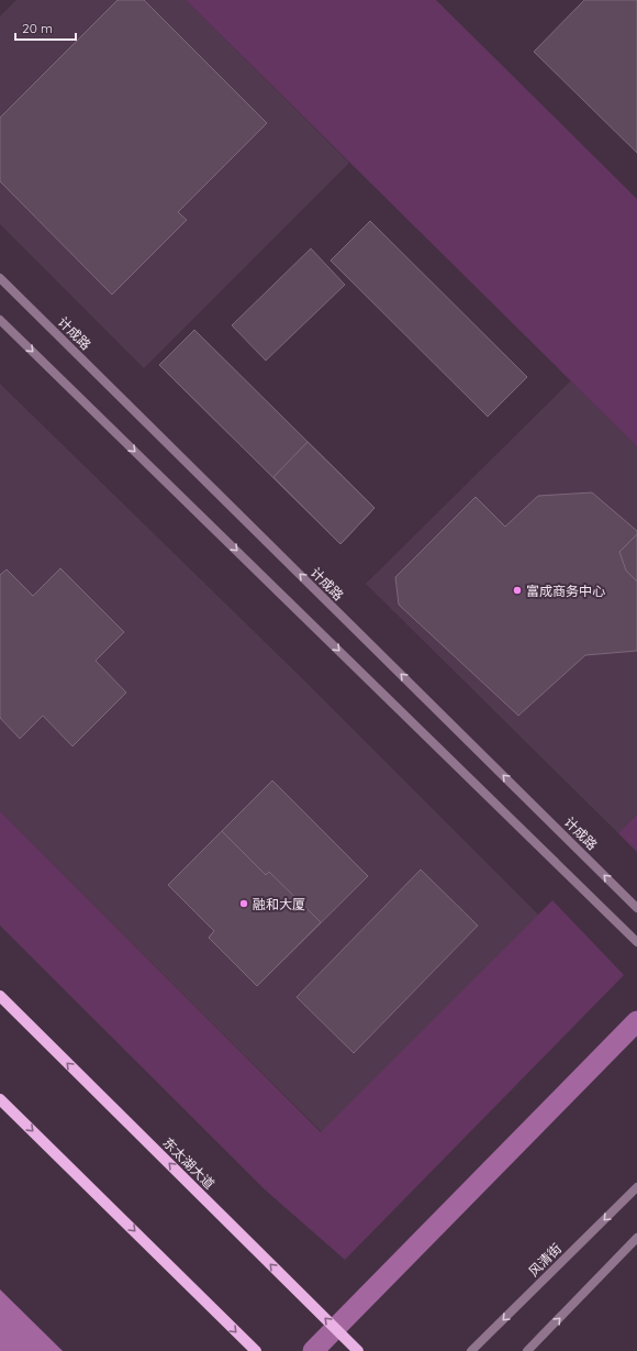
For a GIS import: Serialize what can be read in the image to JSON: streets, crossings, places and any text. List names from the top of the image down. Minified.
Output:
{"streets":{"main road":["东太湖大道"],"street":["计成路","风清街"]},"places":["富成商务中心","融和大厦"],"scale_bar":"20 m"}
